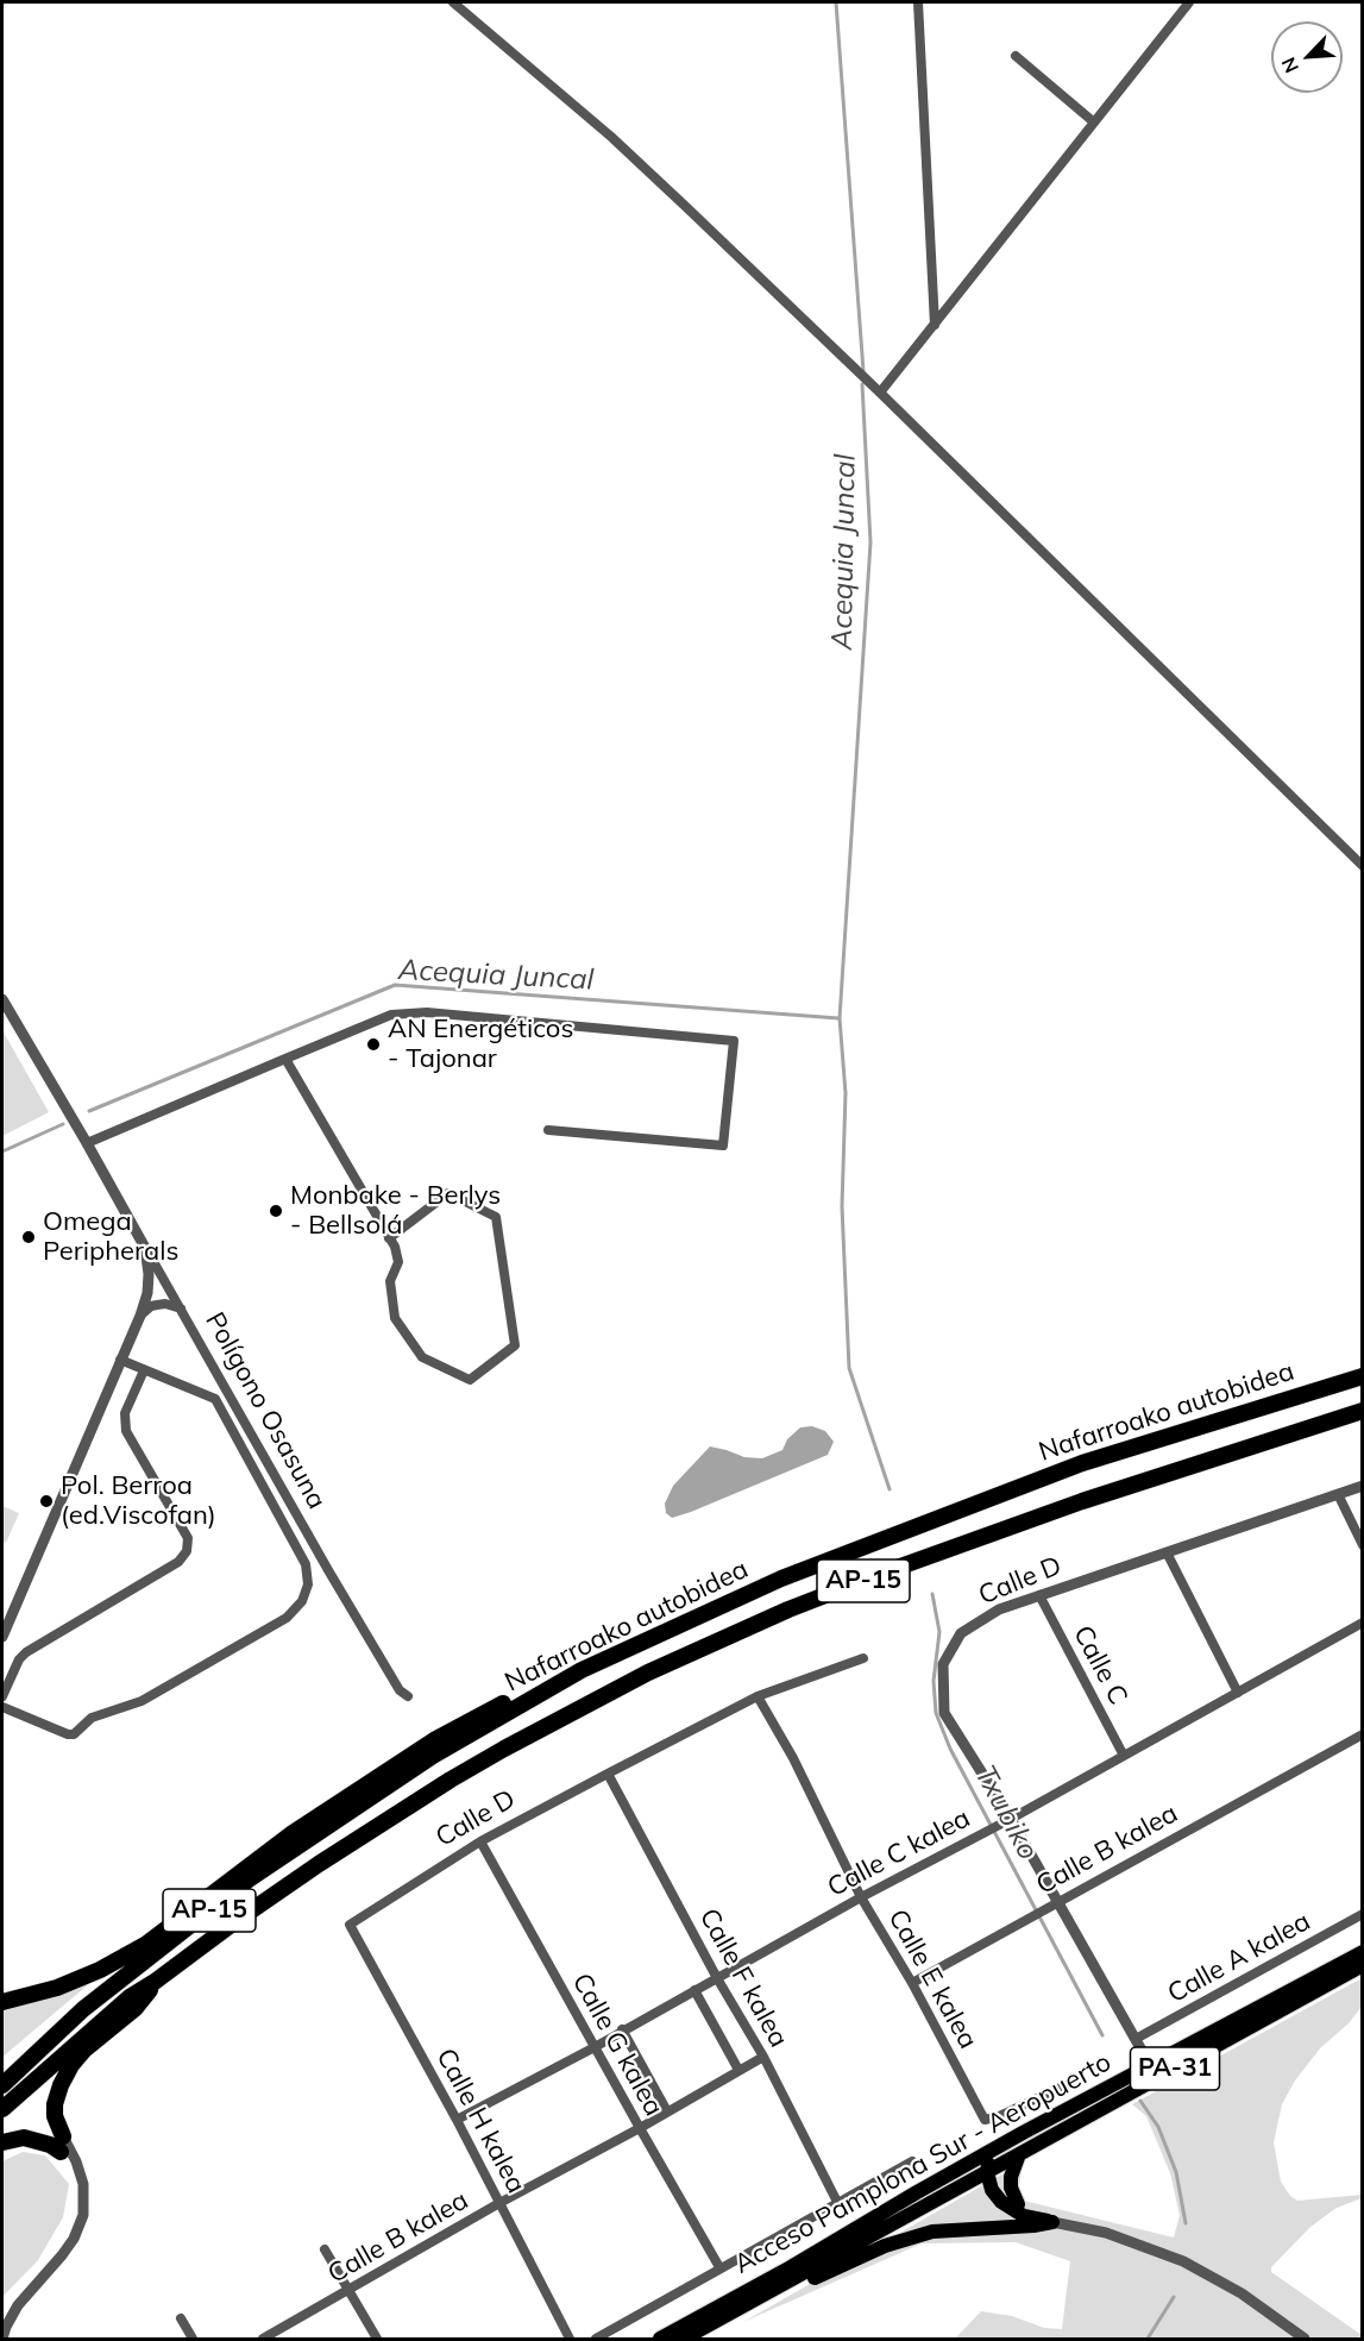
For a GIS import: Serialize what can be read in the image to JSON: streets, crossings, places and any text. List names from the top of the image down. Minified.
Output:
{"streets":{"highway":["Nafarroako autobidea","AP-15","PA-31","Acceso Pamplona Sur - Aeropuerto"],"street":["Polígono Osasuna","Calle D","Calle C","Calle B kalea","Calle C kalea","Calle A kalea","Calle F kalea","Calle E kalea","Calle G kalea","Calle H kalea"]},"crossings":[["Calle D","Calle C"],["Calle D","Calle B kalea"],["Calle D","Calle C kalea"],["Calle D","Calle A kalea"],["Calle D","Calle F kalea"],["Calle D","Calle E kalea"],["Calle D","Calle G kalea"],["Calle D","Calle H kalea"],["Calle D","Acceso Pamplona Sur - Aeropuerto"],["Calle C","Calle C kalea"],["Calle B kalea","Calle F kalea"],["Calle B kalea","Calle E kalea"],["Calle B kalea","Calle G kalea"],["Calle B kalea","Calle H kalea"],["Calle C kalea","Calle F kalea"],["Calle C kalea","Calle E kalea"],["Calle C kalea","Calle G kalea"],["Calle C kalea","Calle H kalea"]],"water":["Acequia Juncal","Txubiko"],"places":["AN Energéticos - Tajonar","Monbake - Berlys - Bellsolá","Omega Peripherals","Pol. Berroa (ed.Viscofan)"],"north":"bottom left"}
